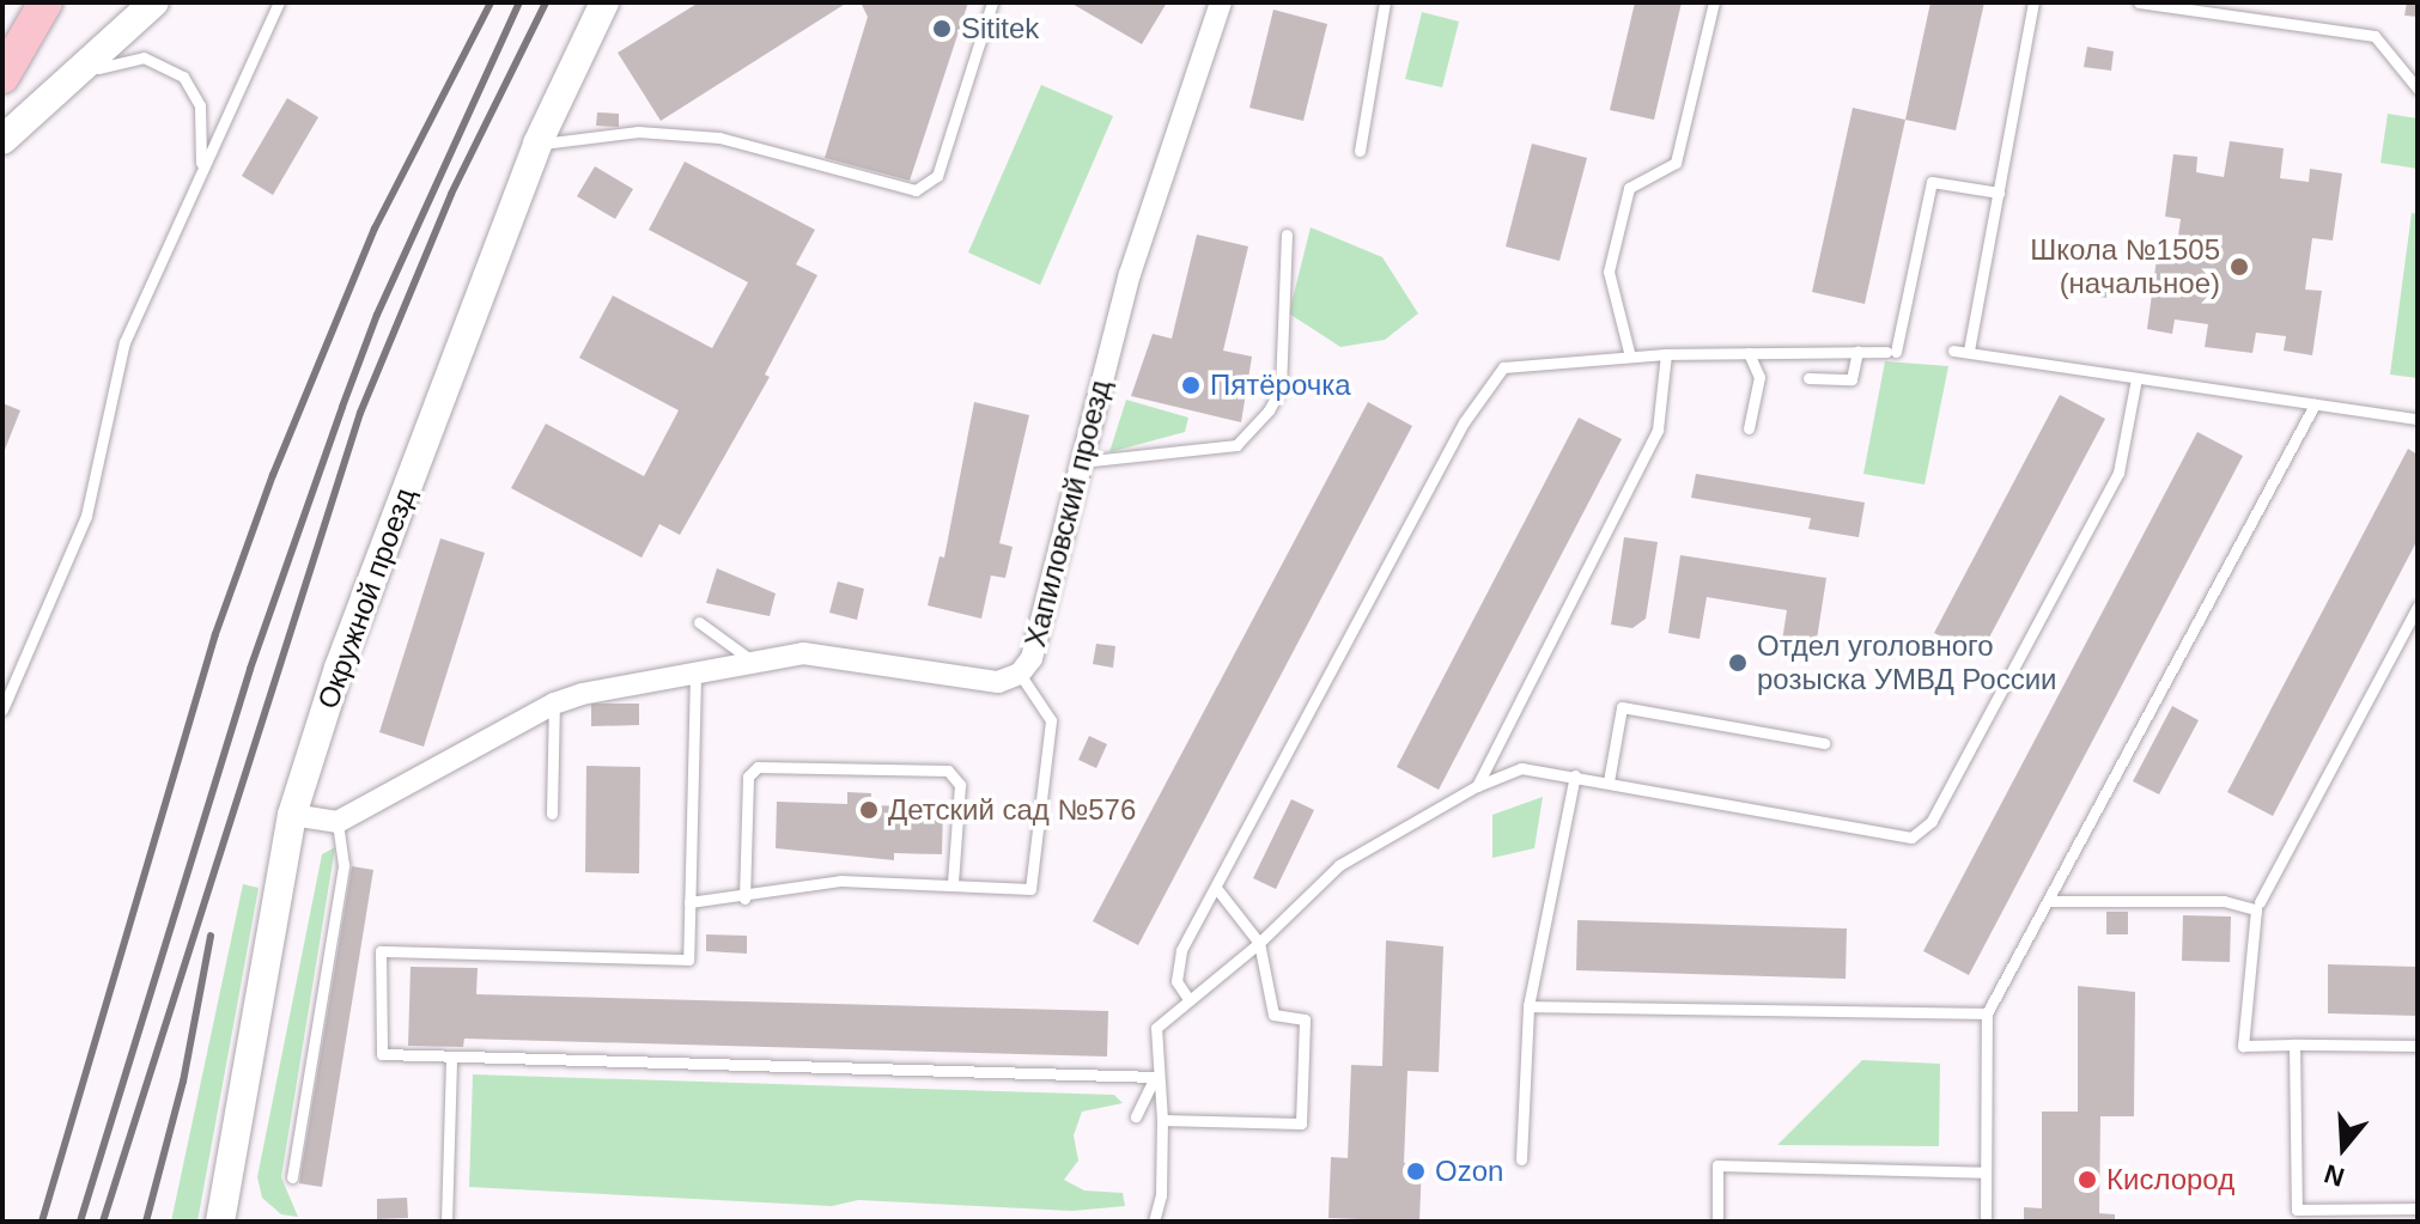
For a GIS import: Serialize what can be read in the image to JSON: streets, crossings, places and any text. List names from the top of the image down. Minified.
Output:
{"streets":{"street":["Хапиловский проезд","Окружной проезд"]},"places":["Sititek","Школа №1505 (начальное)","Пятёрочка","Отдел уголовного розыска УМВД России","Детский сад №576","Ozon","Кислород"],"north":"bottom"}
